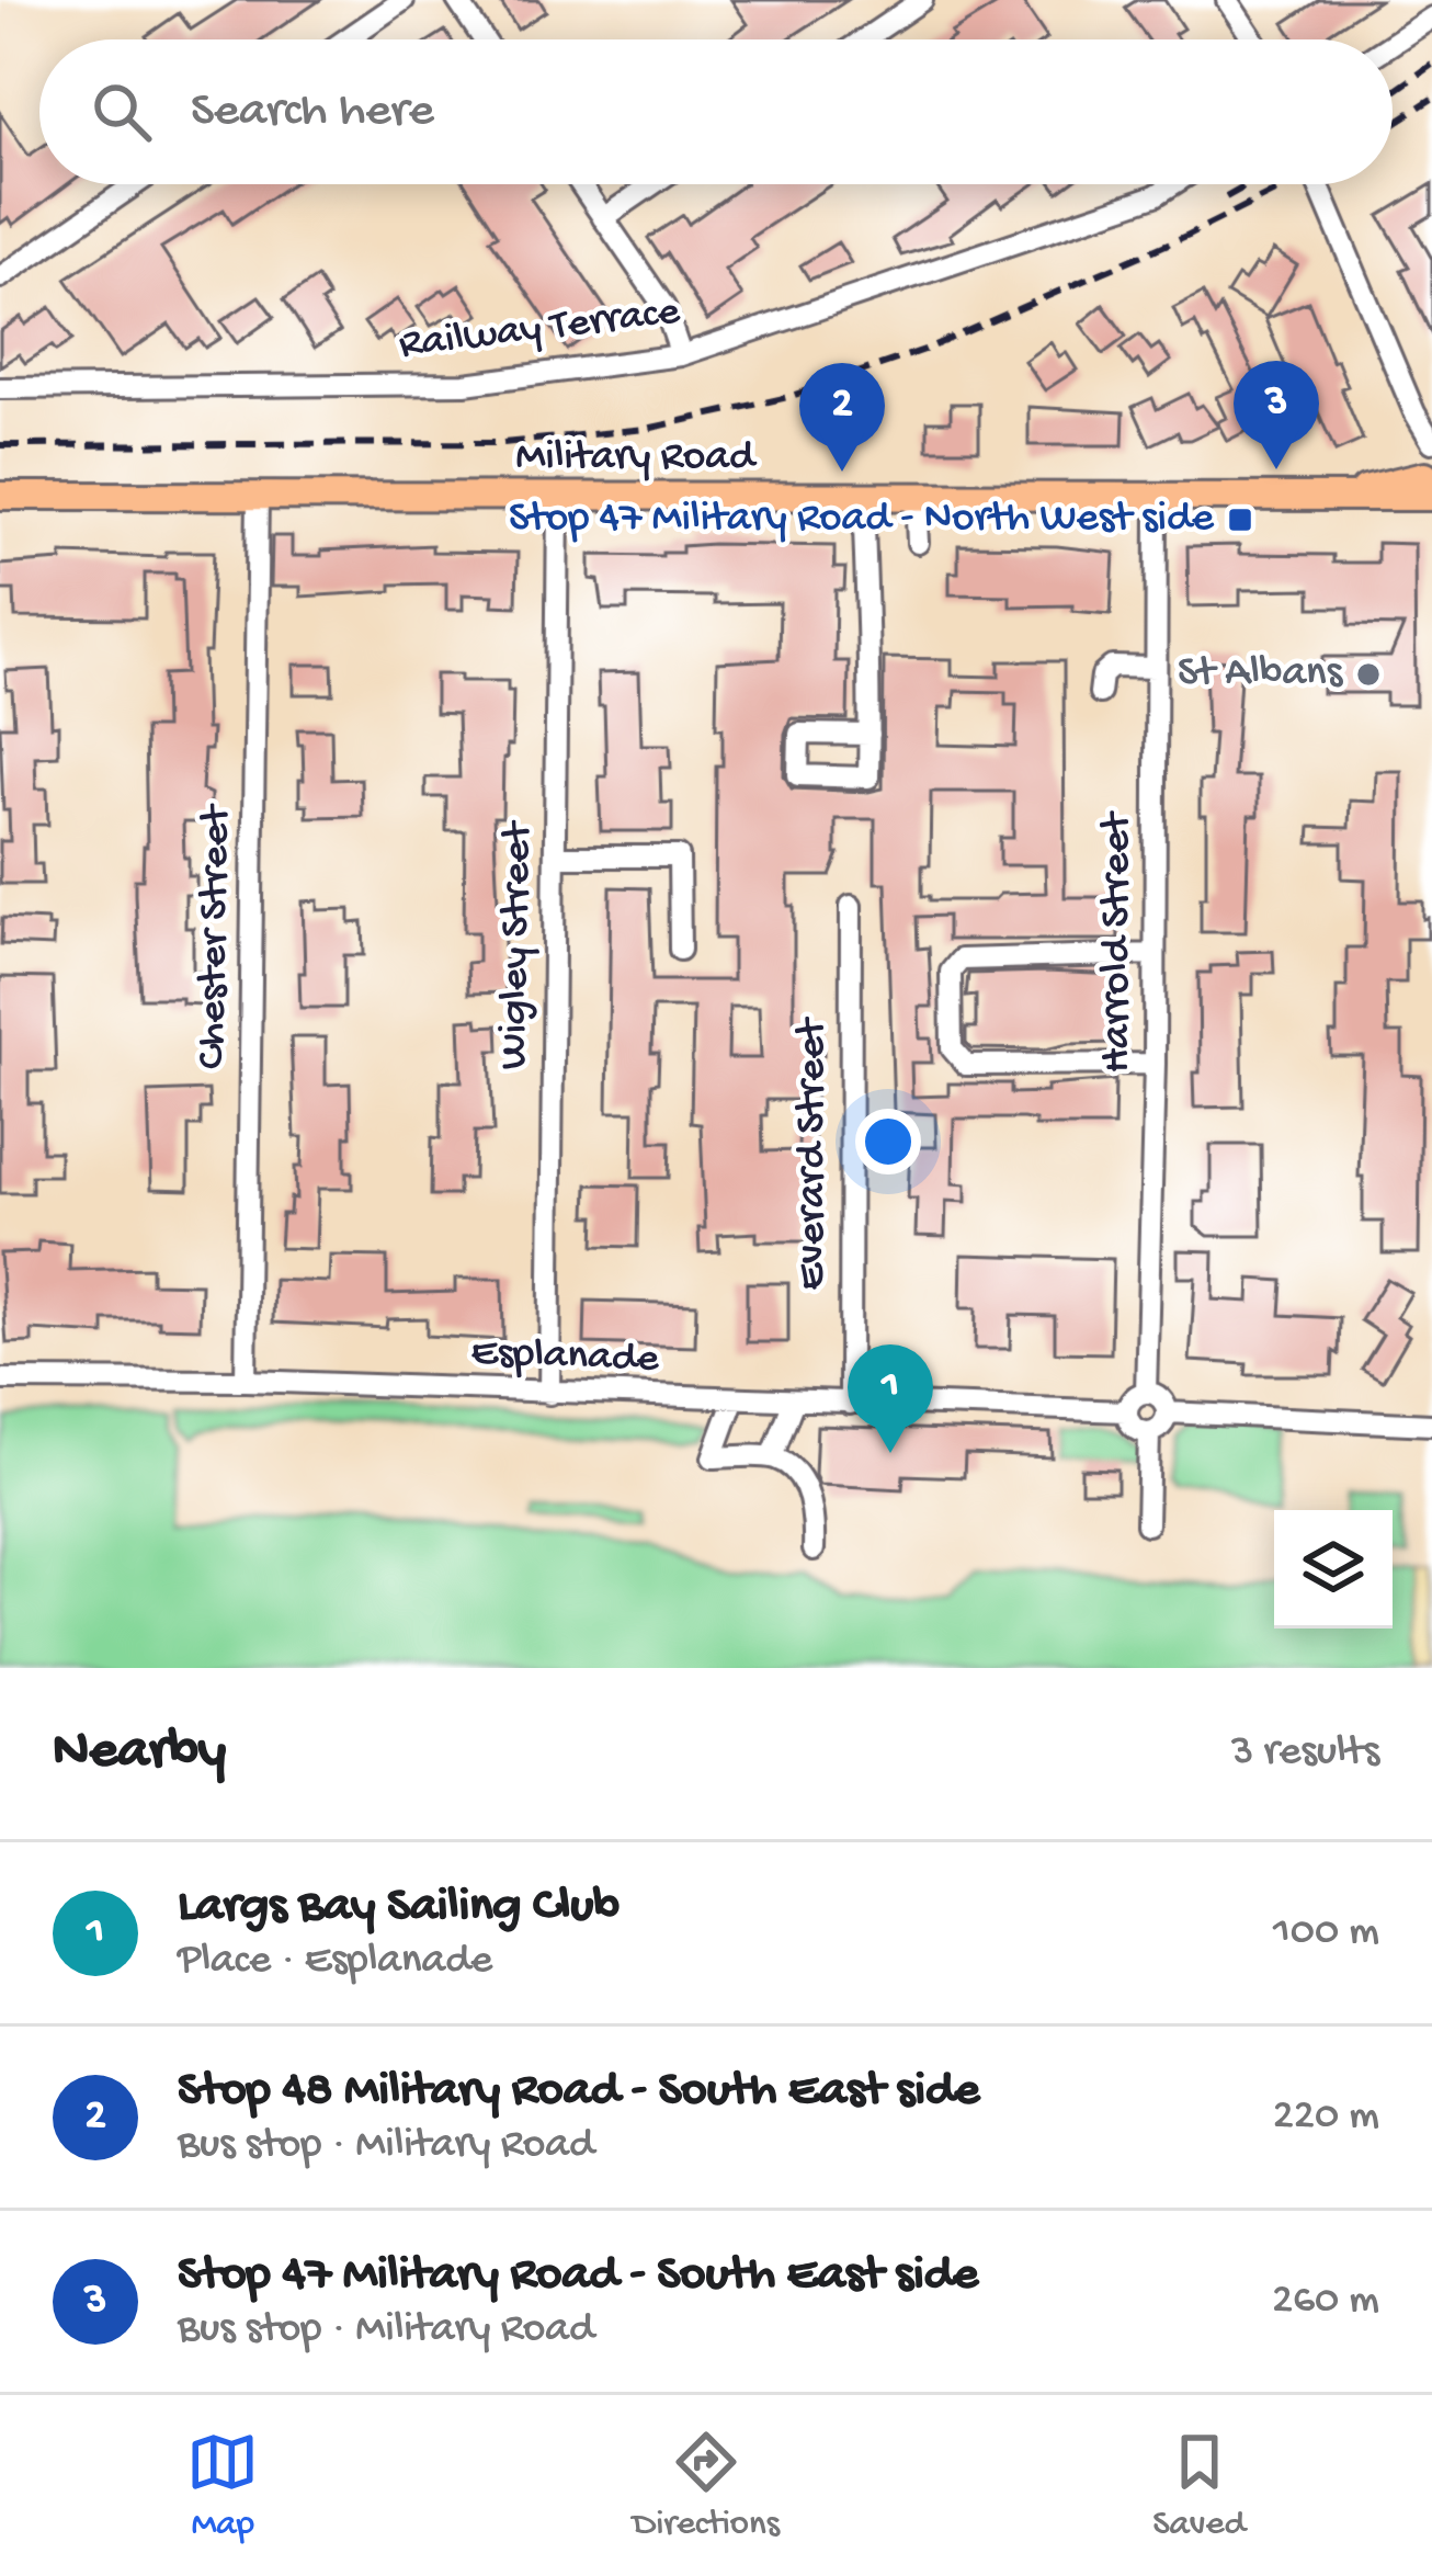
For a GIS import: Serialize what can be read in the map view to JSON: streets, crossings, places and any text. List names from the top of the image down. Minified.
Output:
{"streets":{"main road":["Military Road"],"street":["Railway Terrace","Chester Street","Harrold Street","Wigley Street","Everard Street","Esplanade"]},"crossings":[["Military Road","Chester Street"],["Military Road","Harrold Street"],["Military Road","Wigley Street"],["Chester Street","Esplanade"],["Harrold Street","Esplanade"],["Wigley Street","Esplanade"],["Everard Street","Esplanade"]],"places":{"transit":["Stop 47 Military Road - North West side"],"other":["St Albans"]},"page":{"search":"Search here","pins":["3","2","1"],"heading":["Nearby","3 results"],"list":[{"mark":"1","name":"Largs Bay Sailing Club","note":"Place · Esplanade","value":"100 m"},{"mark":"2","name":"Stop 48 Military Road - South East side","note":"Bus stop · Military Road","value":"220 m"},{"mark":"3","name":"Stop 47 Military Road - South East side","note":"Bus stop · Military Road","value":"260 m"}],"nav":["Map","Directions","Saved"]}}
